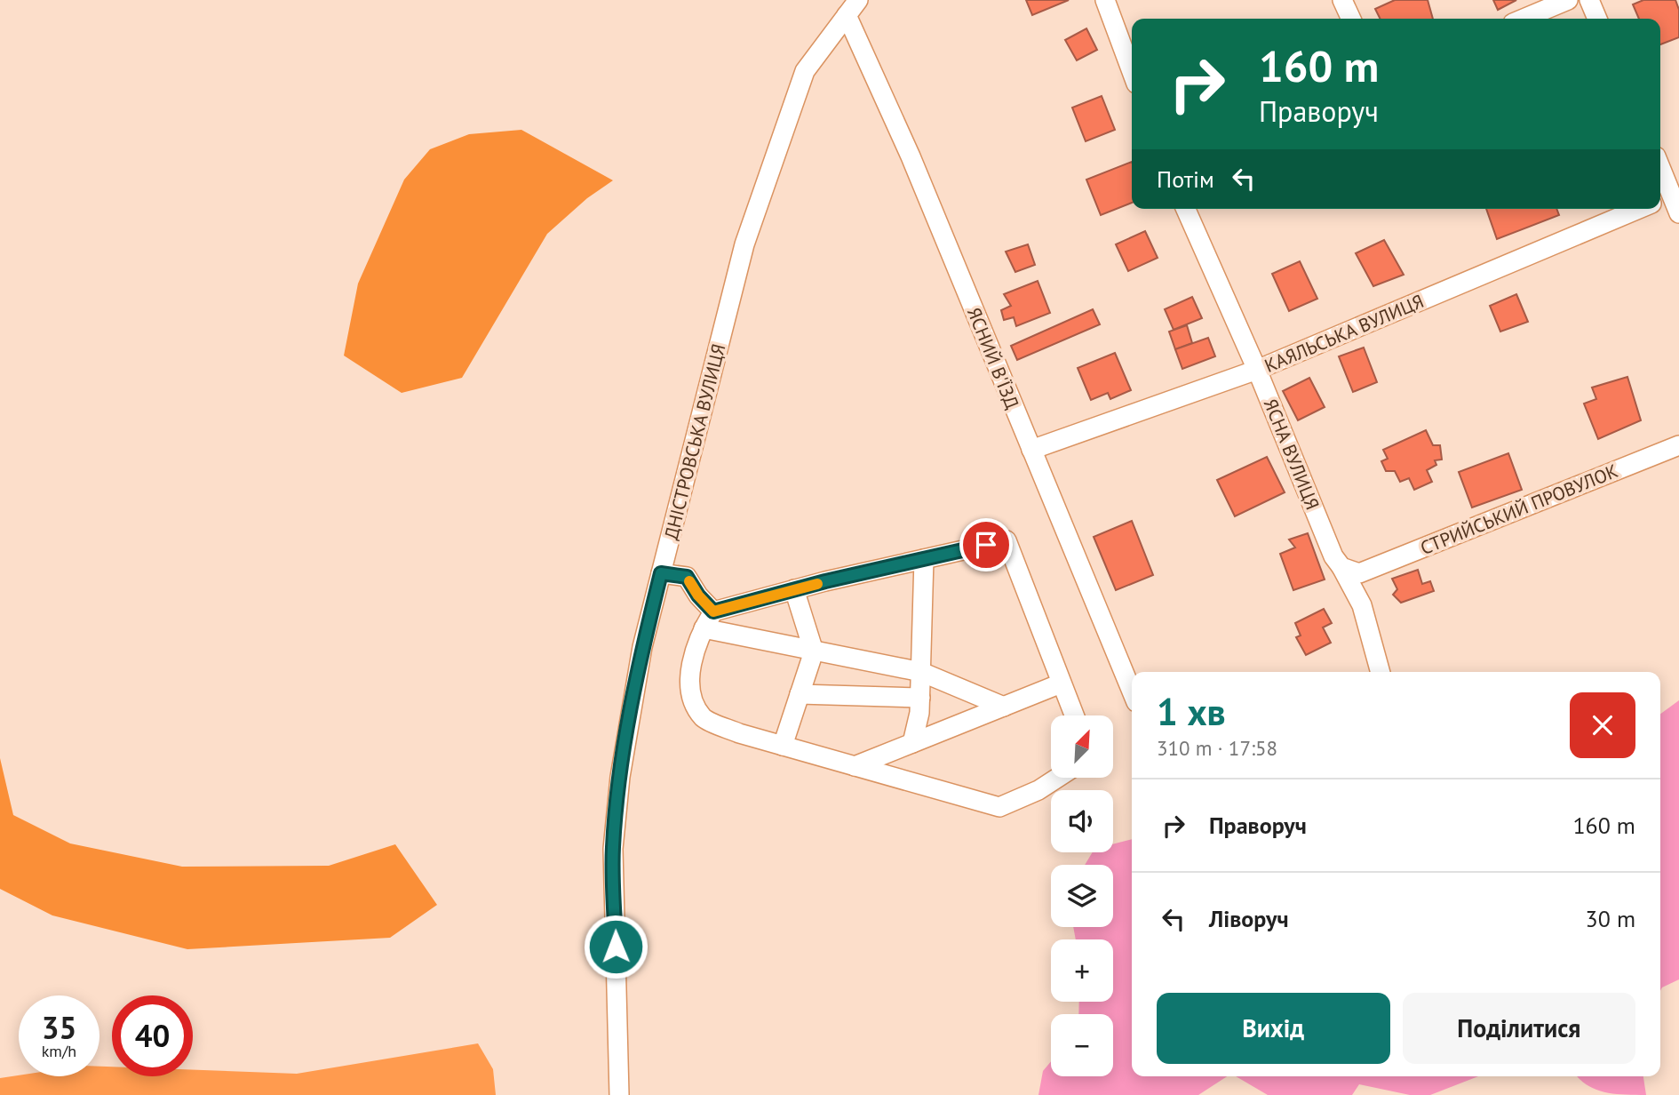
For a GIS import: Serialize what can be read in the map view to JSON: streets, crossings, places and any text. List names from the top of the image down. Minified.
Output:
{"streets":{"street":["КАЯЛЬСЬКА ВУЛИЦЯ","ЯСНИЙ В'ЇЗД","ДНІСТРОВСЬКА ВУЛИЦЯ","ЯСНА ВУЛИЦЯ","СТРИЙСЬКИЙ ПРОВУЛОК"]},"crossings":[["КАЯЛЬСЬКА ВУЛИЦЯ","ЯСНИЙ В'ЇЗД"],["КАЯЛЬСЬКА ВУЛИЦЯ","ЯСНА ВУЛИЦЯ"],["ЯСНИЙ В'ЇЗД","ДНІСТРОВСЬКА ВУЛИЦЯ"],["ЯСНА ВУЛИЦЯ","СТРИЙСЬКИЙ ПРОВУЛОК"]],"north":"top right","page":{"turn":["160 m","Праворуч"],"then":"Потім","heading":["1 хв","310 m · 17:58"],"map_buttons":["+","−"],"list":[{"name":"Праворуч","value":"160 m"},{"name":"Ліворуч","value":"30 m"}],"buttons":["Вихід","Поділитися"],"speed":"35 km/h","limit":"40"}}
